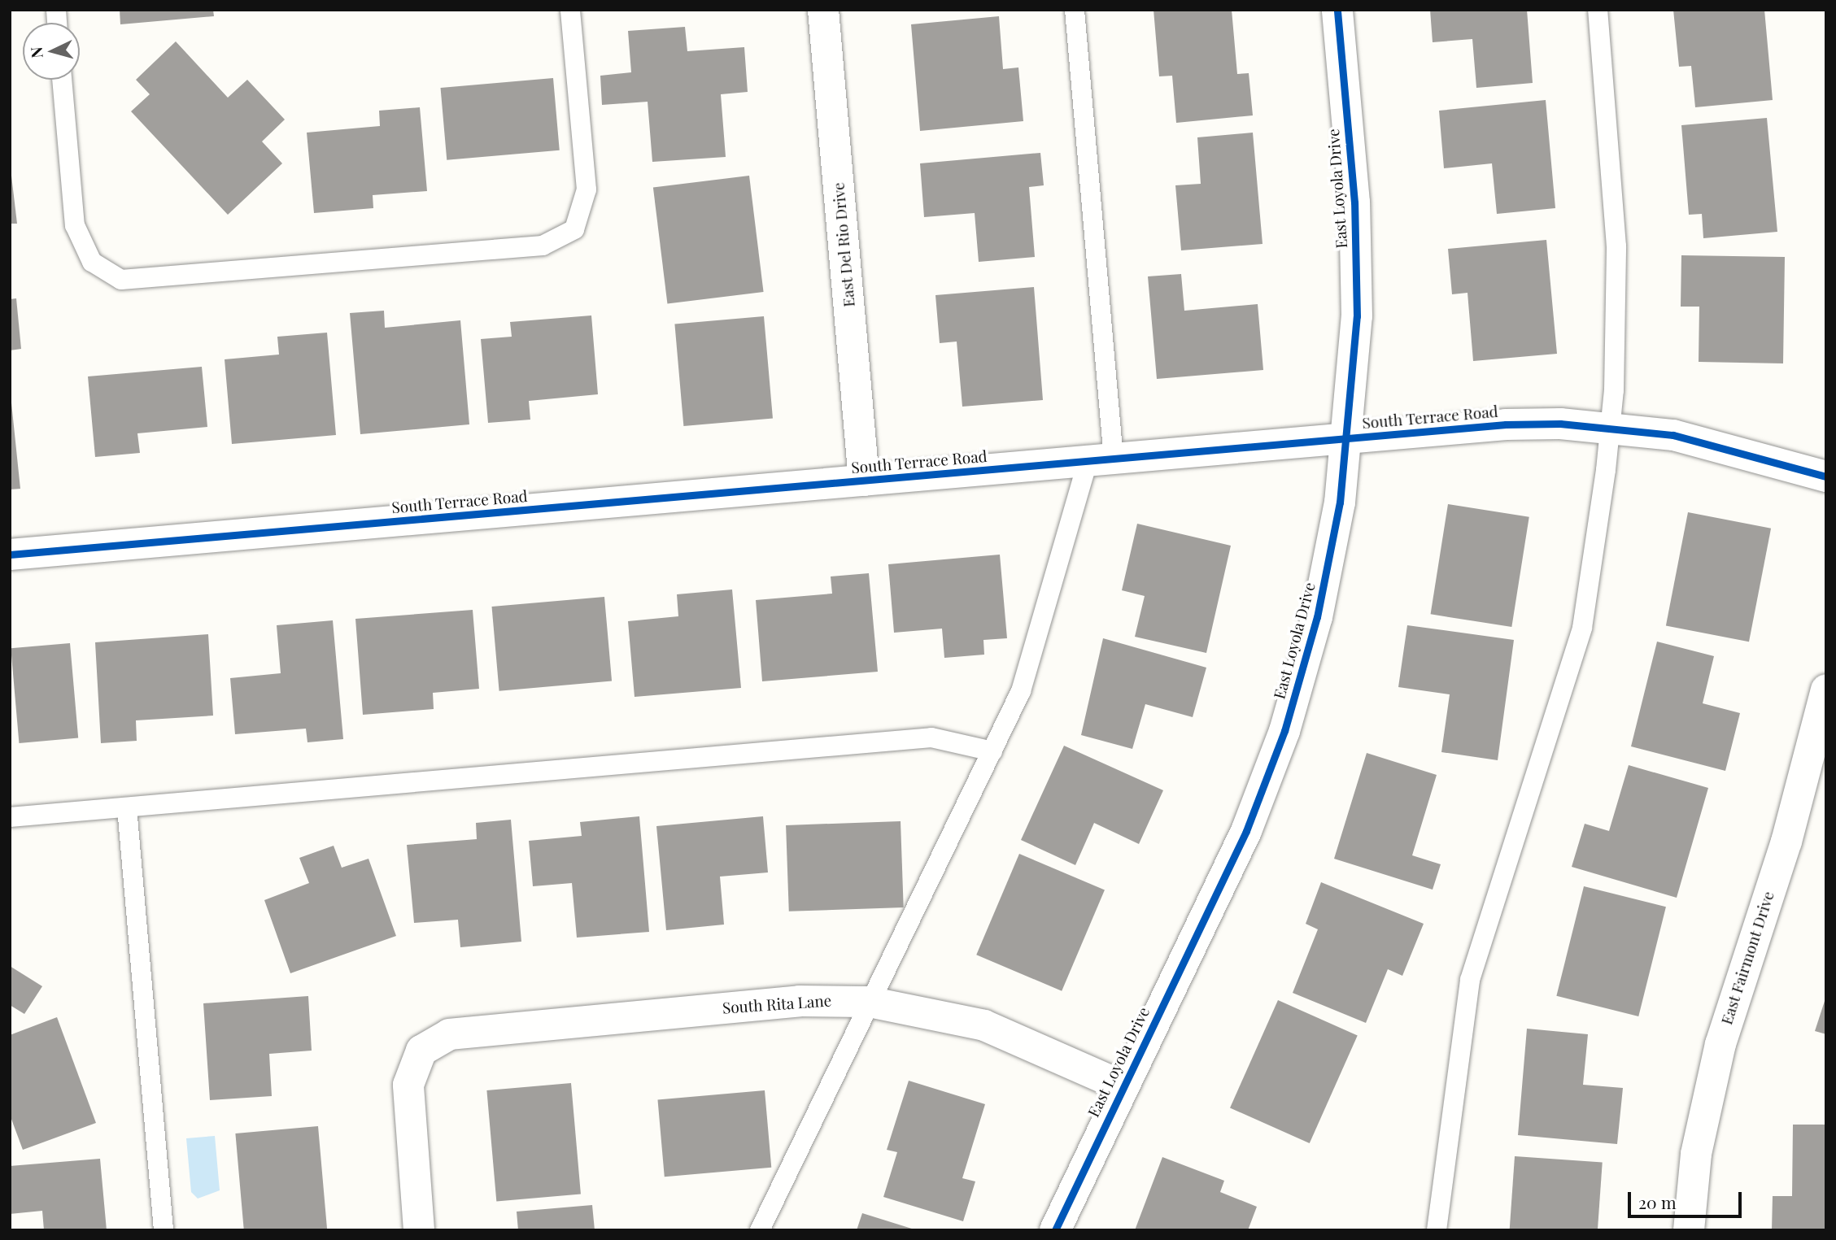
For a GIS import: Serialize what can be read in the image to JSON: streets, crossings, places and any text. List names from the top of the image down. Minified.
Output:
{"streets":{"street":["East Loyola Drive","East Del Rio Drive","South Terrace Road","East Fairmont Drive","South Rita Lane"]},"crossings":[["East Loyola Drive","South Terrace Road"],["East Loyola Drive","South Rita Lane"],["East Del Rio Drive","South Terrace Road"]],"scale_bar":"20 m","north":"left"}
